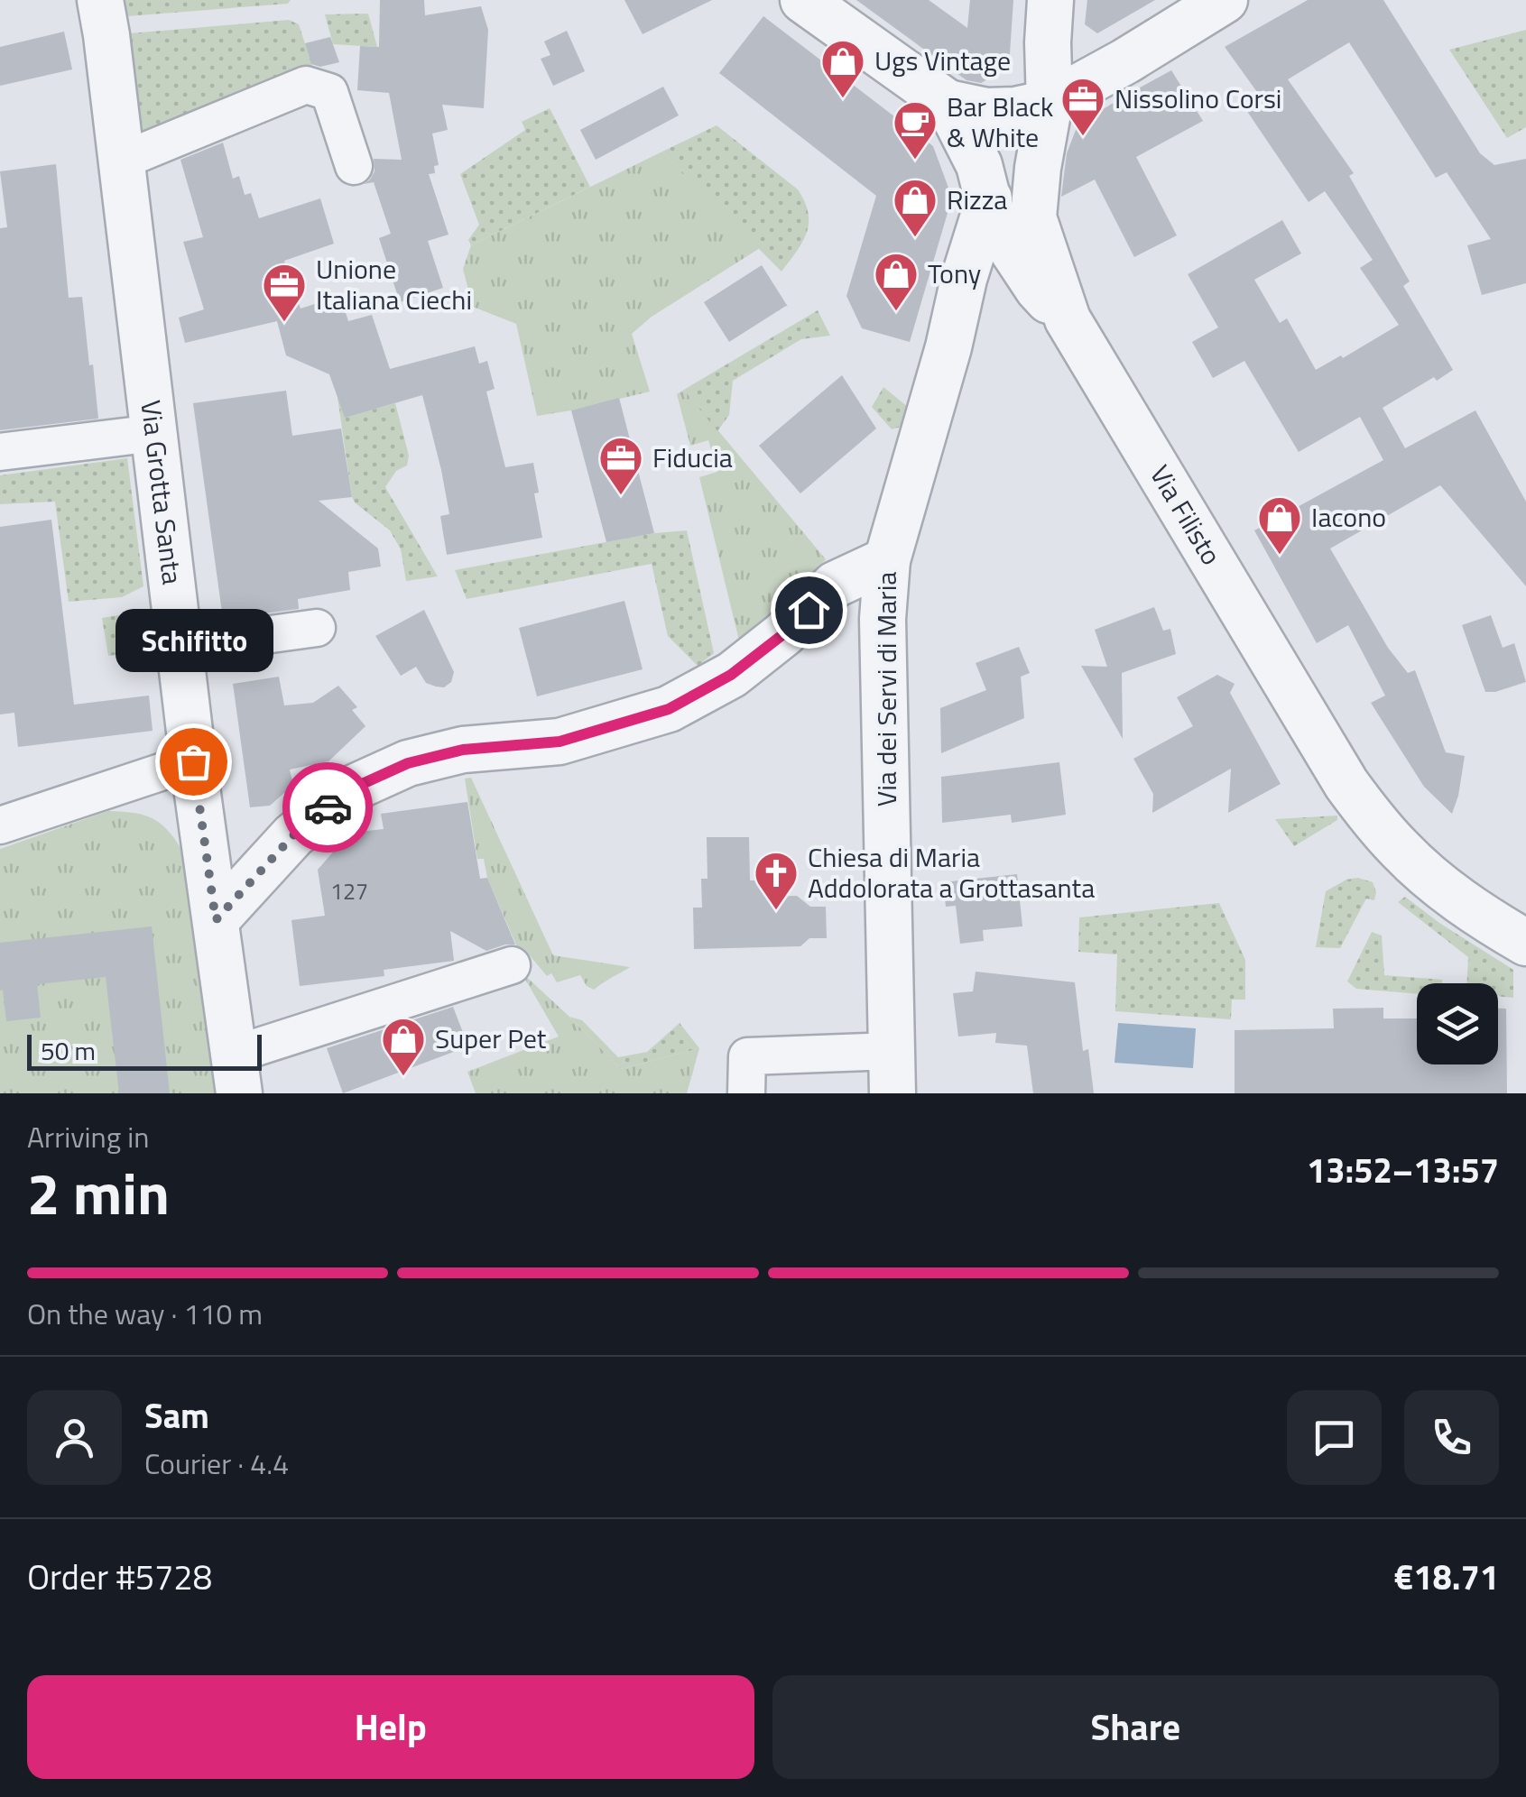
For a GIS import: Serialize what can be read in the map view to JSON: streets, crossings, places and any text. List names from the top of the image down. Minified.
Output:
{"streets":{"street":["Via Grotta Santa","Via Filisto","Via dei Servi di Maria"]},"places":{"shop":["Ugs Vintage","Rizza","Tony","Iacono","Super Pet"],"office":["Nissolino Corsi","Unione Italiana Ciechi","Fiducia"],"cafe":["Bar Black & White"],"other":["Schifitto"],"church":["Chiesa di Maria Addolorata a Grottasanta"]},"house_numbers":["127"],"scale_bar":"50 m","page":{"bubble":"Schifitto","scale":"50 m","heading":["2 min","Arriving in","13:52–13:57"],"panel":["Sam","Courier · 4.4","Order #5728","€18.71"],"bar":"On the way · 110 m","buttons":["Help","Share"]}}
